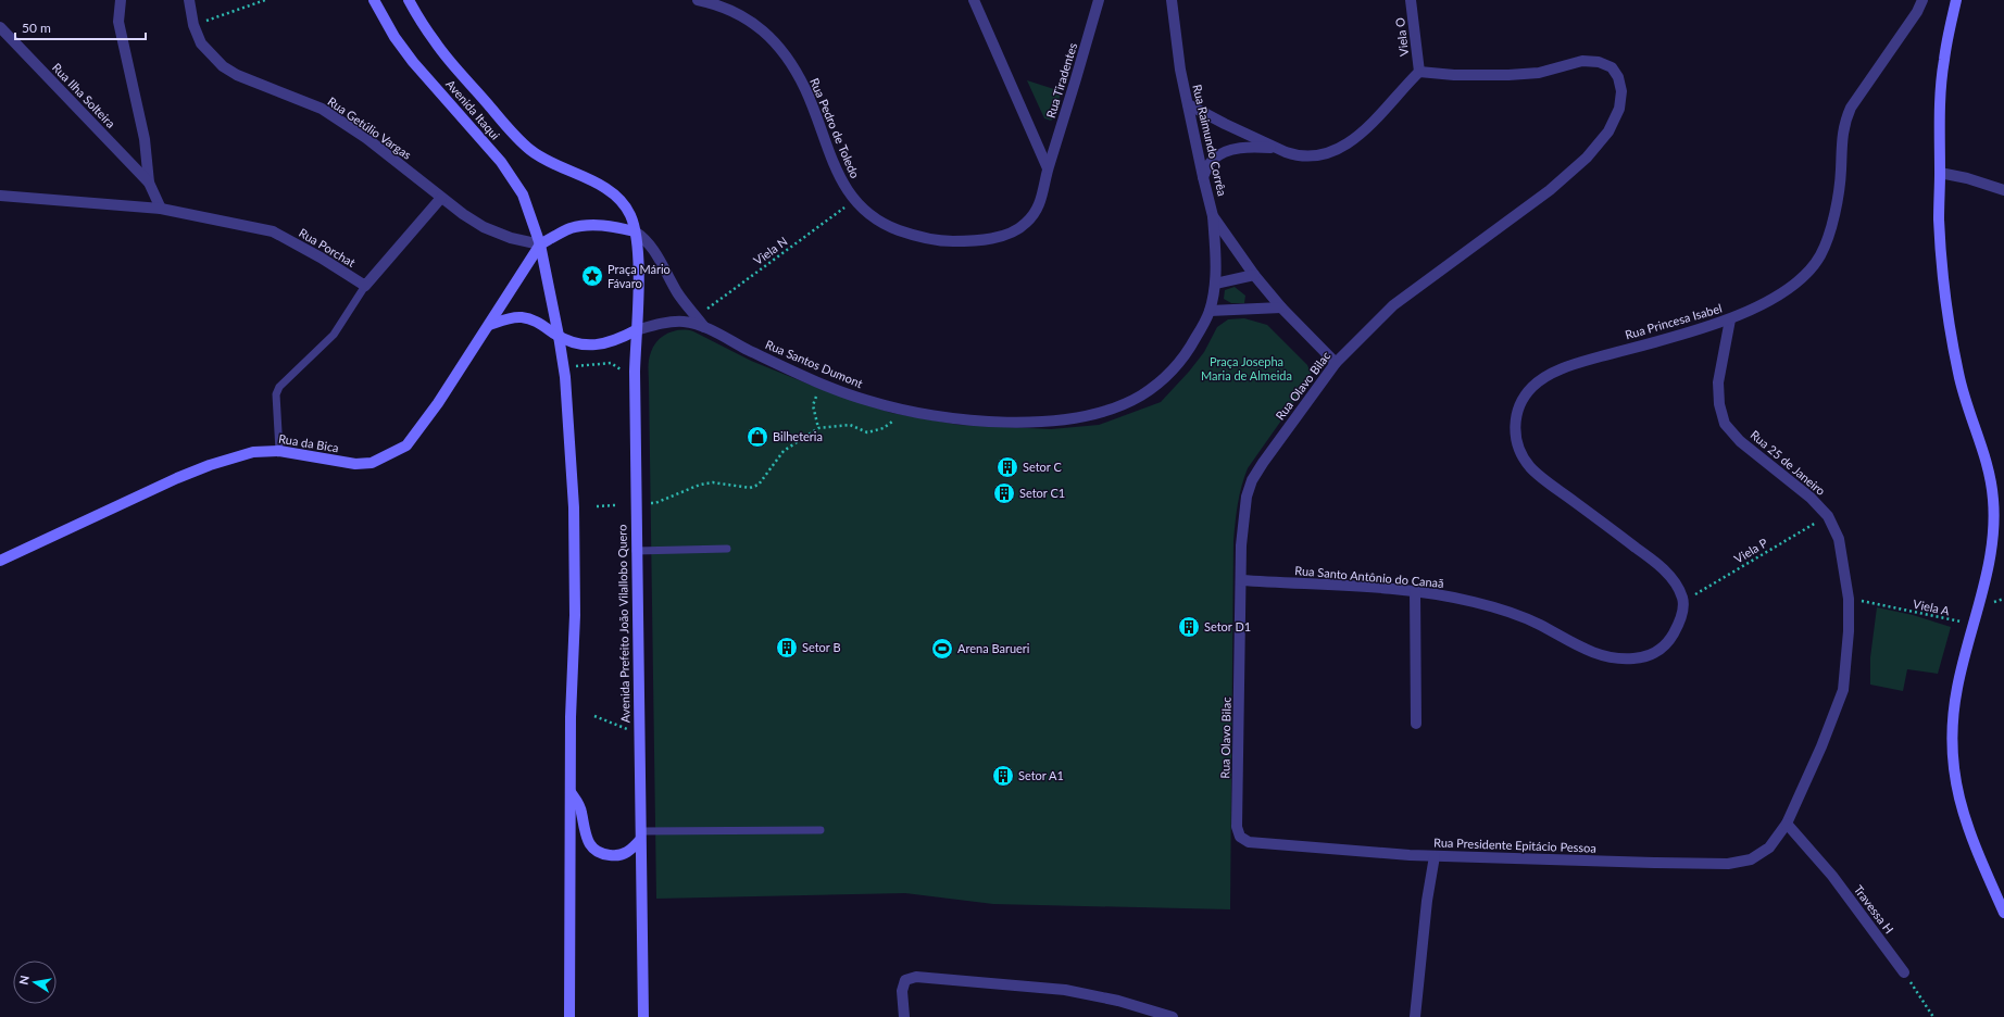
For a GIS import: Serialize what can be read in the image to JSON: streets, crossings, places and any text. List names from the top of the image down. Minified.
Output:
{"streets":{"main road":["Avenida Itaqui","Rua da Bica","Avenida Prefeito João Vilallobo Quero"],"street":["Viela O","Rua Tiradentes","Rua Ilha Solteira","Rua Getúlio Vargas","Rua Pedro de Toledo","Rua Raimundo Corrêa","Rua Porchat","Rua Princesa Isabel","Rua Santos Dumont","Rua Olavo Bilac","Rua 25 de Janeiro","Rua Santo Antônio do Canaã","Rua Presidente Epitácio Pessoa","Travessa H"],"path":["Viela N","Viela P","Viela A"]},"crossings":[["Viela O","Rua Olavo Bilac"],["Rua Tiradentes","Rua Pedro de Toledo"],["Avenida Itaqui","Rua Getúlio Vargas"],["Avenida Itaqui","Rua Santos Dumont"],["Avenida Itaqui","Rua da Bica"],["Avenida Itaqui","Avenida Prefeito João Vilallobo Quero"],["Rua Getúlio Vargas","Rua Santos Dumont"],["Rua Getúlio Vargas","Rua da Bica"],["Rua Getúlio Vargas","Avenida Prefeito João Vilallobo Quero"],["Rua Pedro de Toledo","Viela N"],["Rua Raimundo Corrêa","Rua Santos Dumont"],["Rua Raimundo Corrêa","Rua Olavo Bilac"],["Rua Princesa Isabel","Rua 25 de Janeiro"],["Rua Princesa Isabel","Viela P"],["Rua Princesa Isabel","Rua Santo Antônio do Canaã"],["Rua Santos Dumont","Rua da Bica"],["Rua Santos Dumont","Avenida Prefeito João Vilallobo Quero"],["Rua Olavo Bilac","Rua Santo Antônio do Canaã"],["Rua Olavo Bilac","Rua Presidente Epitácio Pessoa"],["Rua da Bica","Avenida Prefeito João Vilallobo Quero"],["Rua 25 de Janeiro","Viela P"],["Rua 25 de Janeiro","Viela A"],["Rua 25 de Janeiro","Rua Presidente Epitácio Pessoa"],["Rua 25 de Janeiro","Travessa H"],["Viela P","Rua Santo Antônio do Canaã"],["Rua Presidente Epitácio Pessoa","Travessa H"]],"parks":["Praça Josepha Maria de Almeida"],"places":{"place":["Praça Mário Fávaro"],"shop":["Bilheteria"],"building":["Setor C","Setor C1","Setor D1","Setor B","Setor A1"],"sports":["Arena Barueri"]},"scale_bar":"50 m","north":"left"}
